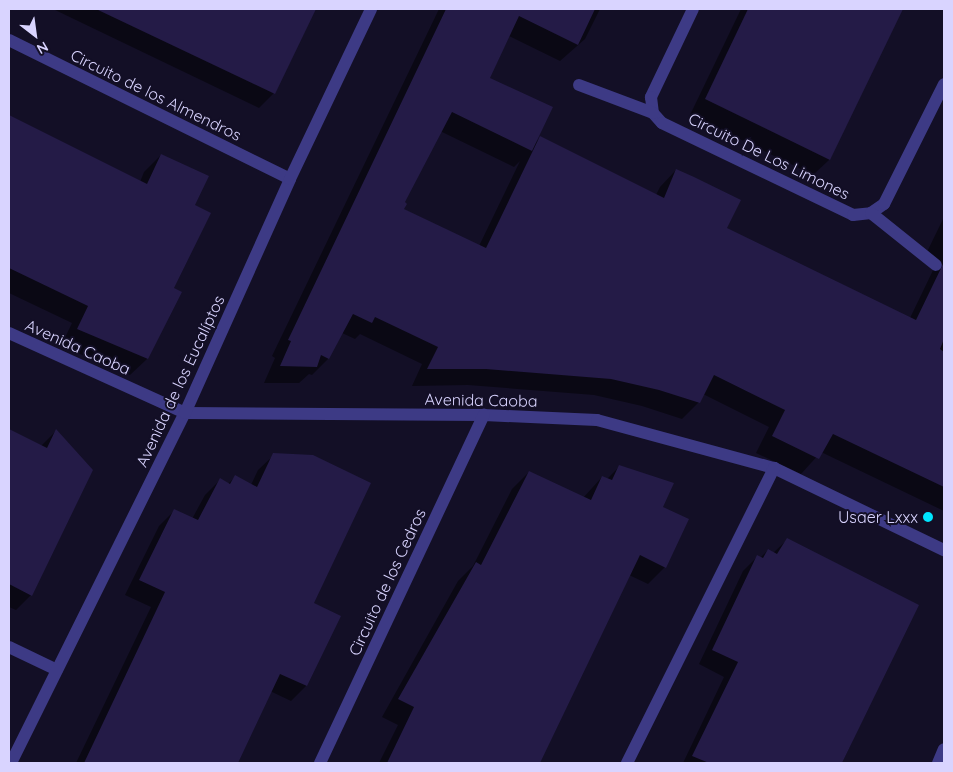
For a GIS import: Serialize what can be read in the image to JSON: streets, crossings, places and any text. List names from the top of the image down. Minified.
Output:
{"streets":{"street":["Circuito de los Almendros","Circuito De Los Limones","Avenida Caoba","Avenida de los Eucalíptos","Circuito de los Cedros"]},"crossings":[["Circuito de los Almendros","Avenida de los Eucalíptos"],["Avenida Caoba","Avenida de los Eucalíptos"],["Avenida Caoba","Circuito de los Cedros"]],"places":["Usaer Lxxx"],"north":"bottom right"}
